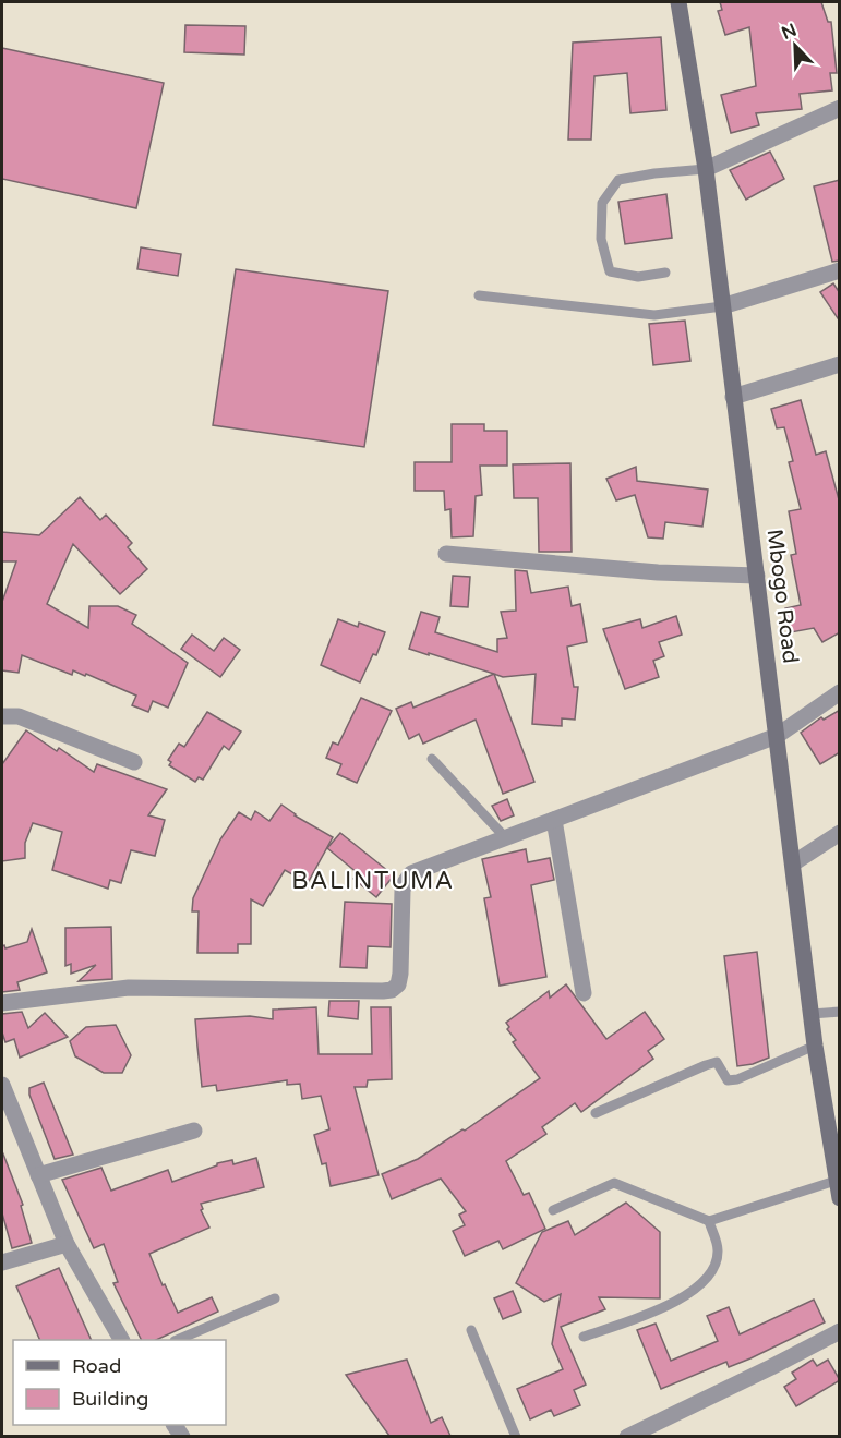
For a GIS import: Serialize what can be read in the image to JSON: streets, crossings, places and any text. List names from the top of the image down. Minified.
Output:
{"streets":{"main road":["Mbogo Road"]},"districts":["BALINTUMA"],"legend":["Road","Building"],"north":"top left"}
